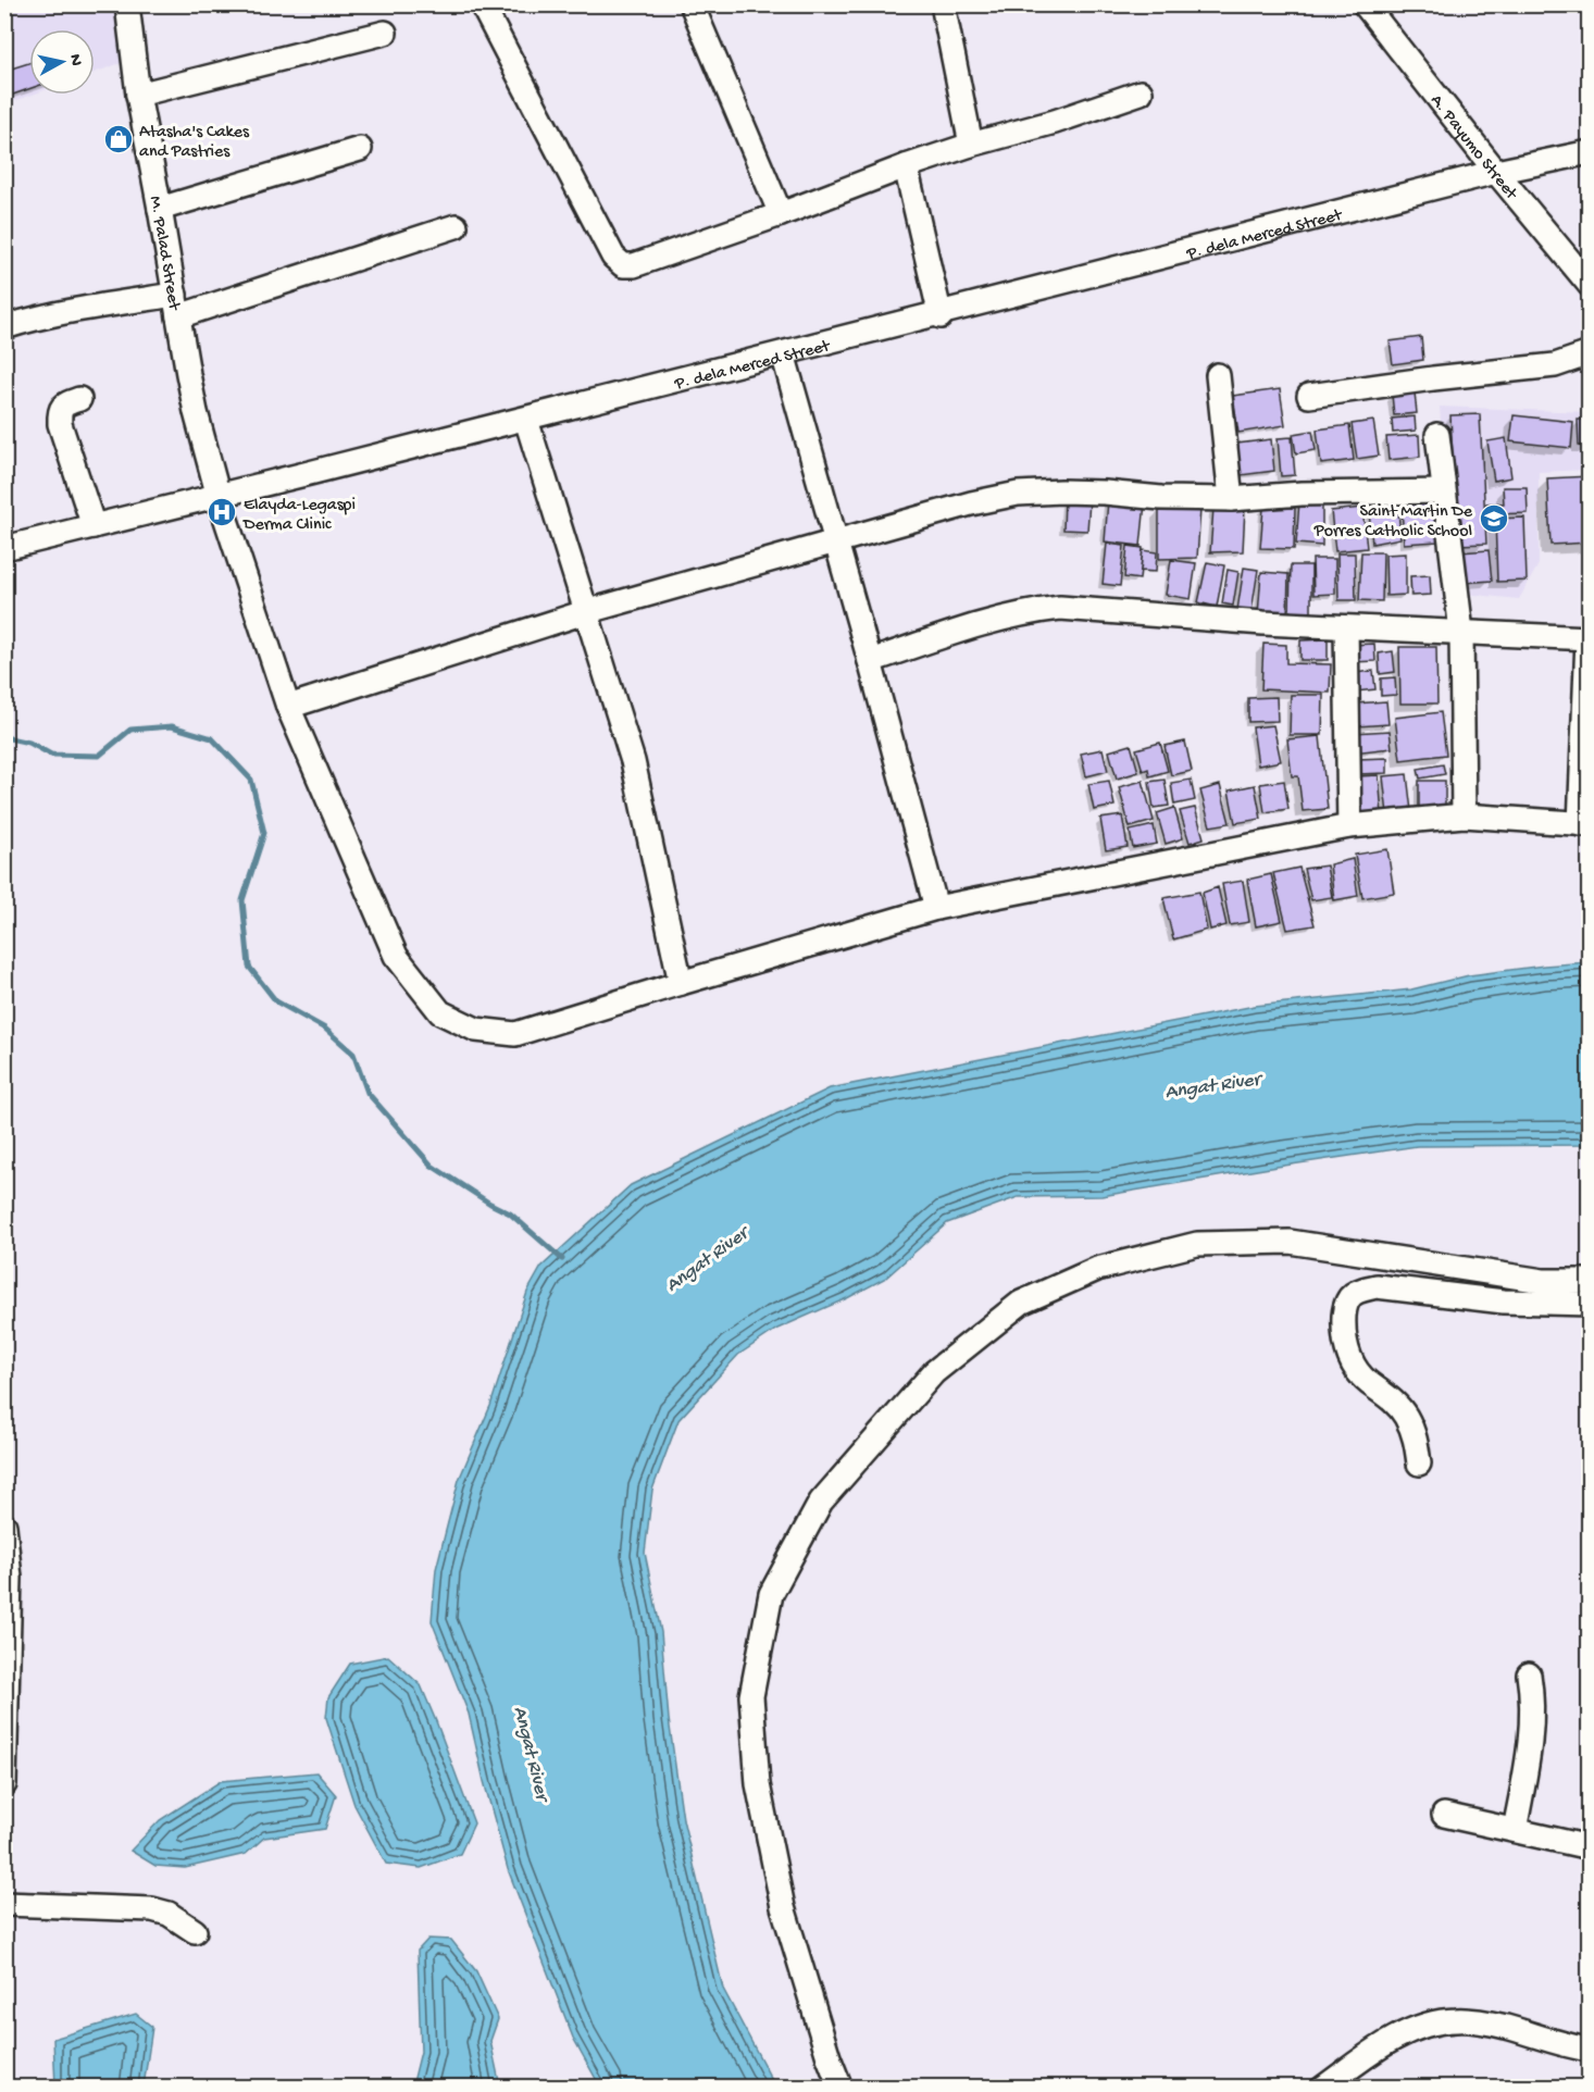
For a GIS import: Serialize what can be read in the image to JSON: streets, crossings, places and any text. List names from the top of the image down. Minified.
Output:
{"streets":{"street":["A. Payumo Street","P. dela Merced Street","M. Palad Street"]},"crossings":[["A. Payumo Street","P. dela Merced Street"],["P. dela Merced Street","M. Palad Street"]],"water":["Angat River"],"places":{"shop":["Atasha's Cakes and Pastries"],"hospital":["Elayda-Legaspi Derma Clinic"],"school or university":["Saint Martin De Porres Catholic School"]},"north":"right"}
